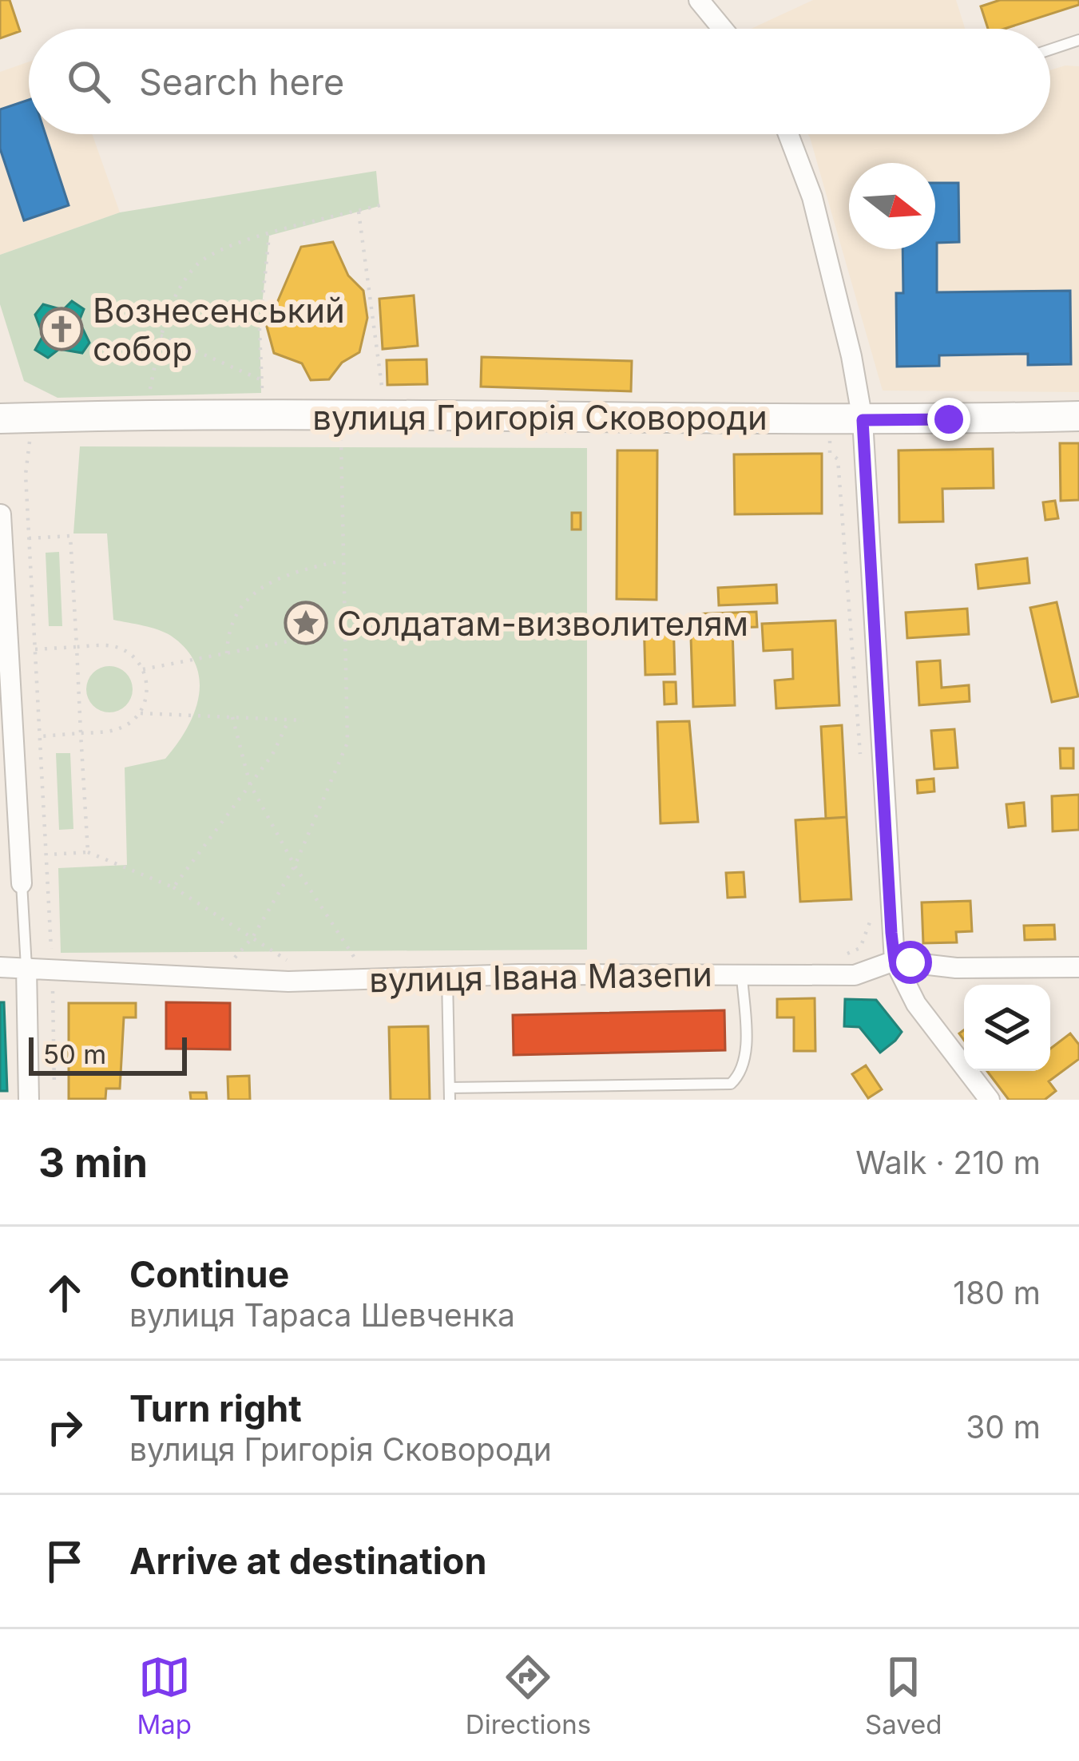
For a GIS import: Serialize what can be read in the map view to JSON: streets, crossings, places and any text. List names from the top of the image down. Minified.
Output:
{"streets":{"street":["вулиця Григорія Сковороди","вулиця Івана Мазепи"]},"places":{"church":["Вознесенський собор"],"place":["Солдатам-визволителям"]},"scale_bar":"50 m","north":"right","page":{"search":"Search here","scale":"50 m","heading":["3 min","Walk · 210 m"],"list":[["Continue","вулиця Тараса Шевченка","180 m"],["Turn right","вулиця Григорія Сковороди","30 m"],"Arrive at destination"],"nav":["Map","Directions","Saved"]}}
